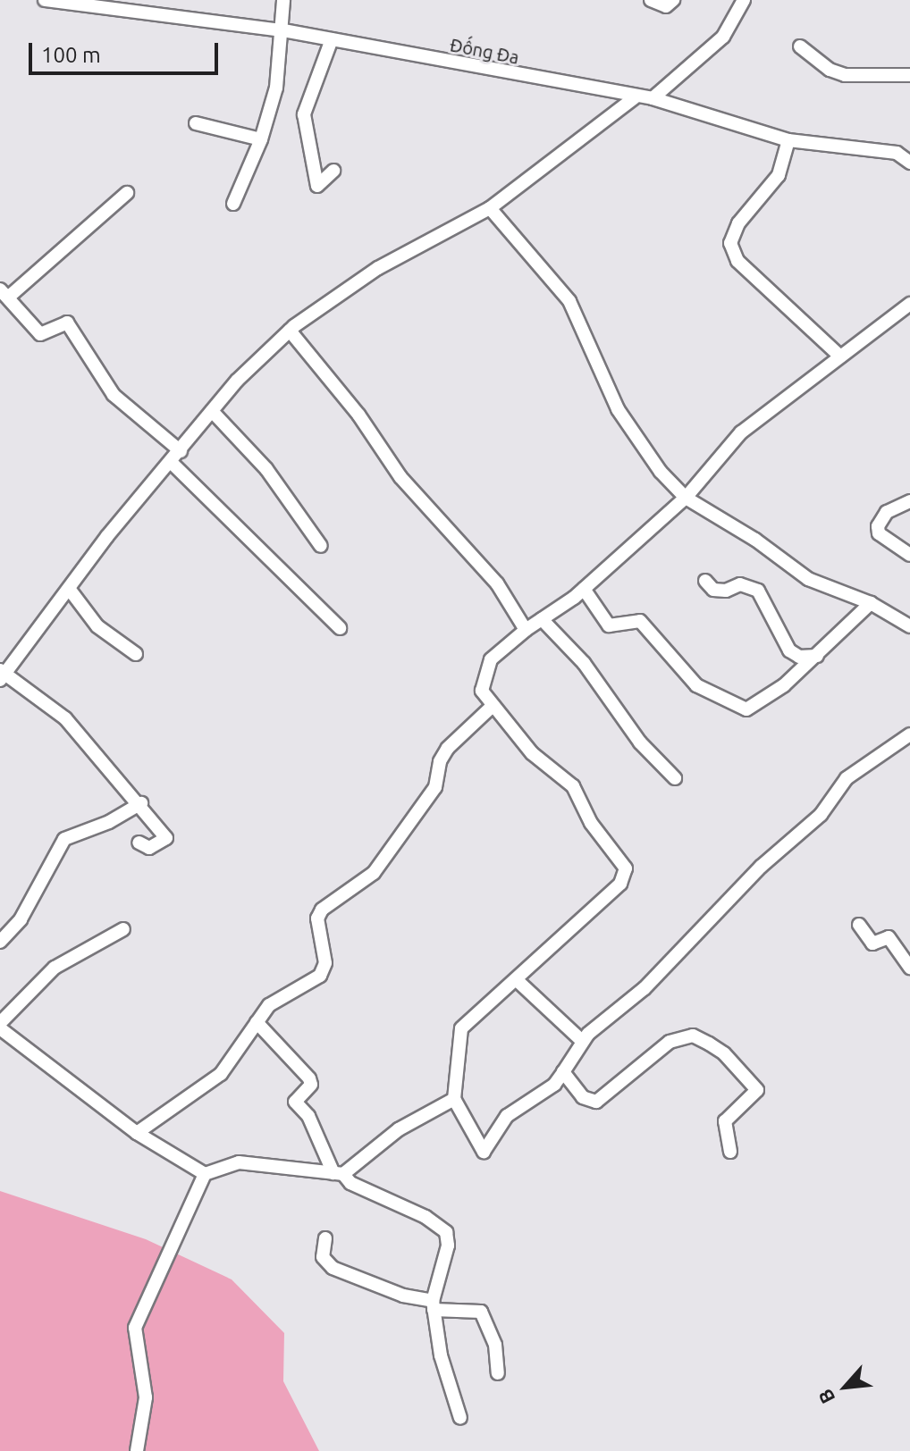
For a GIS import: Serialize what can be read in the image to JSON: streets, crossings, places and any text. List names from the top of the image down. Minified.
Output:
{"streets":{"street":["Đống Đa"]},"scale_bar":"100 m","north":"bottom left"}
